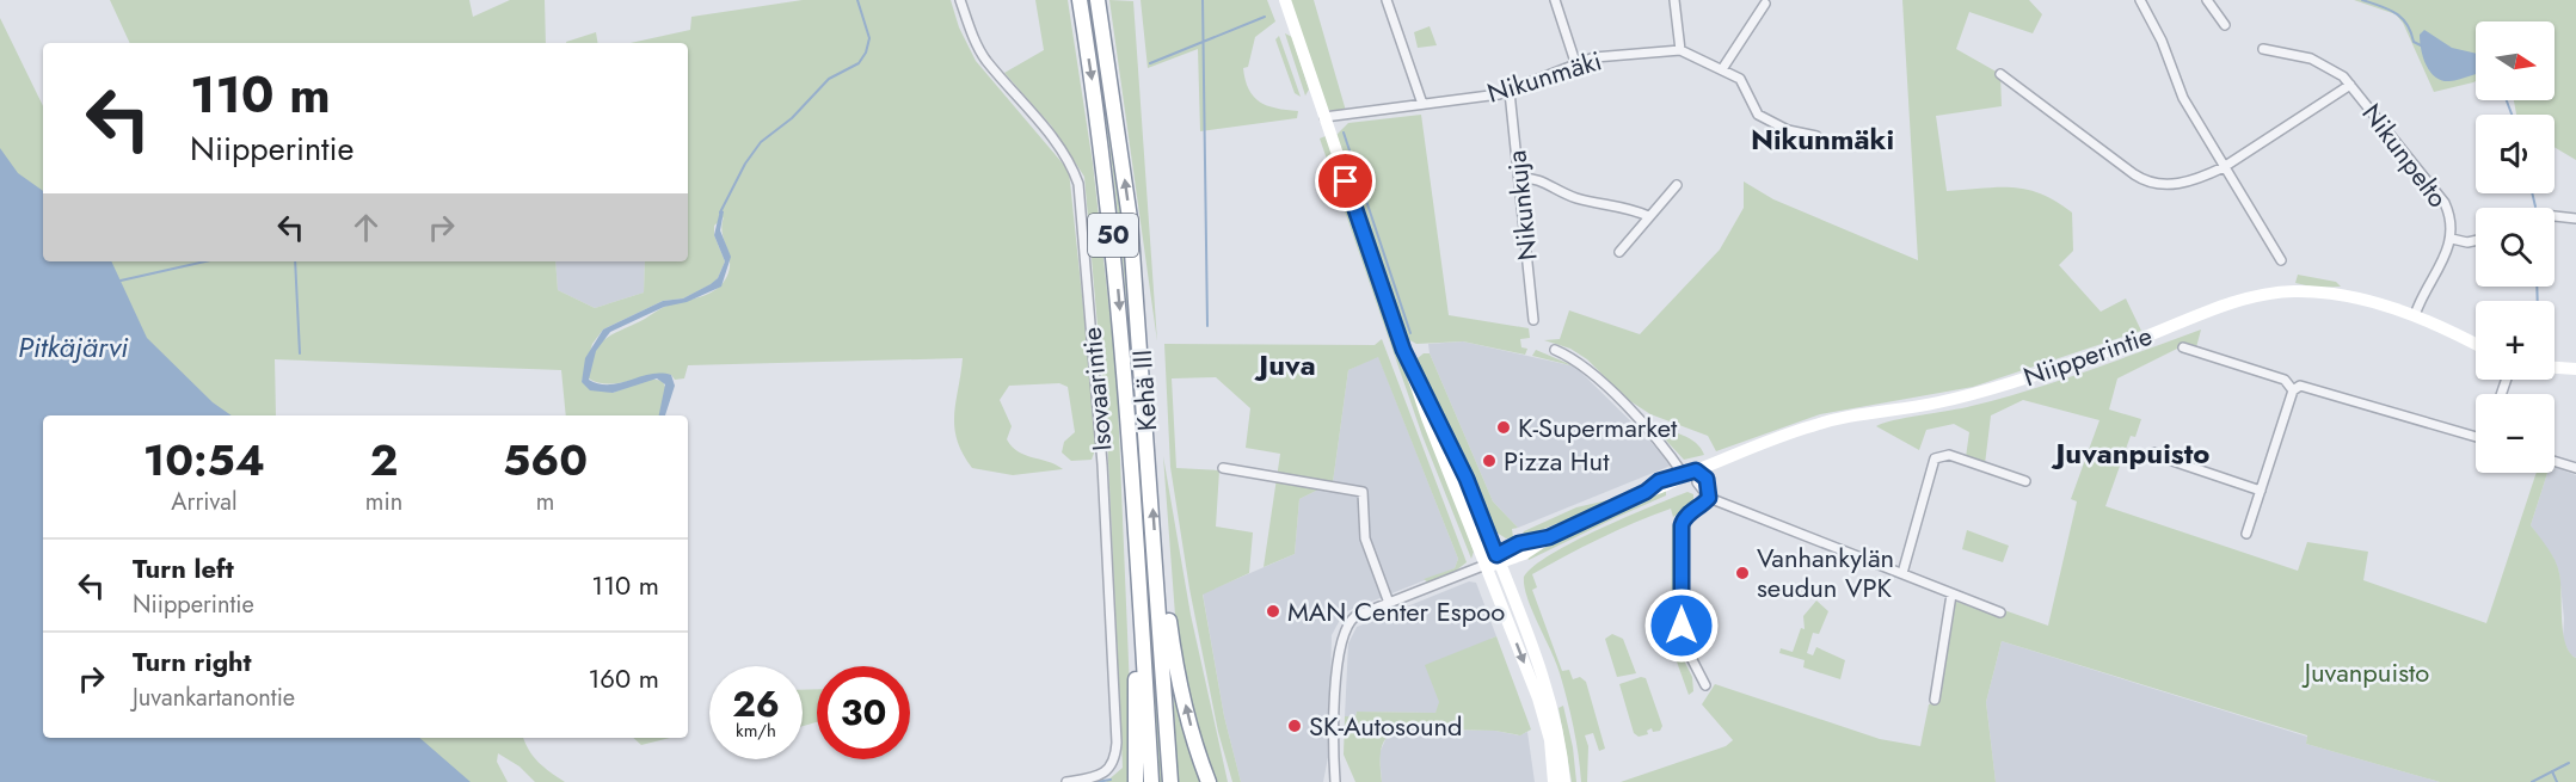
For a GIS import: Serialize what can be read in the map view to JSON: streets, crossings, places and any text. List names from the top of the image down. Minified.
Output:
{"streets":{"highway":["50","Kehä III"],"main road":["Niipperintie"],"street":["Nikunmäki","Nikunpelto","Nikunkuja","Isovaarintie"]},"crossings":[["Nikunmäki","Nikunkuja"],["Nikunpelto","Niipperintie"]],"districts":["Nikunmäki","Juva","Juvanpuisto"],"water":["Pitkäjärvi"],"parks":["Juvanpuisto"],"places":["K-Supermarket","Pizza Hut","Vanhankylän seudun VPK","MAN Center Espoo","SK-Autosound"],"north":"right","page":{"map_buttons":["+","−"],"turn":["110 m","Niipperintie"],"eta":["10:54","Arrival","2","min","560","m"],"list":[{"name":"Turn left","note":"Niipperintie","value":"110 m"},{"name":"Turn right","note":"Juvankartanontie","value":"160 m"}],"speed":"26 km/h","limit":"30"}}
